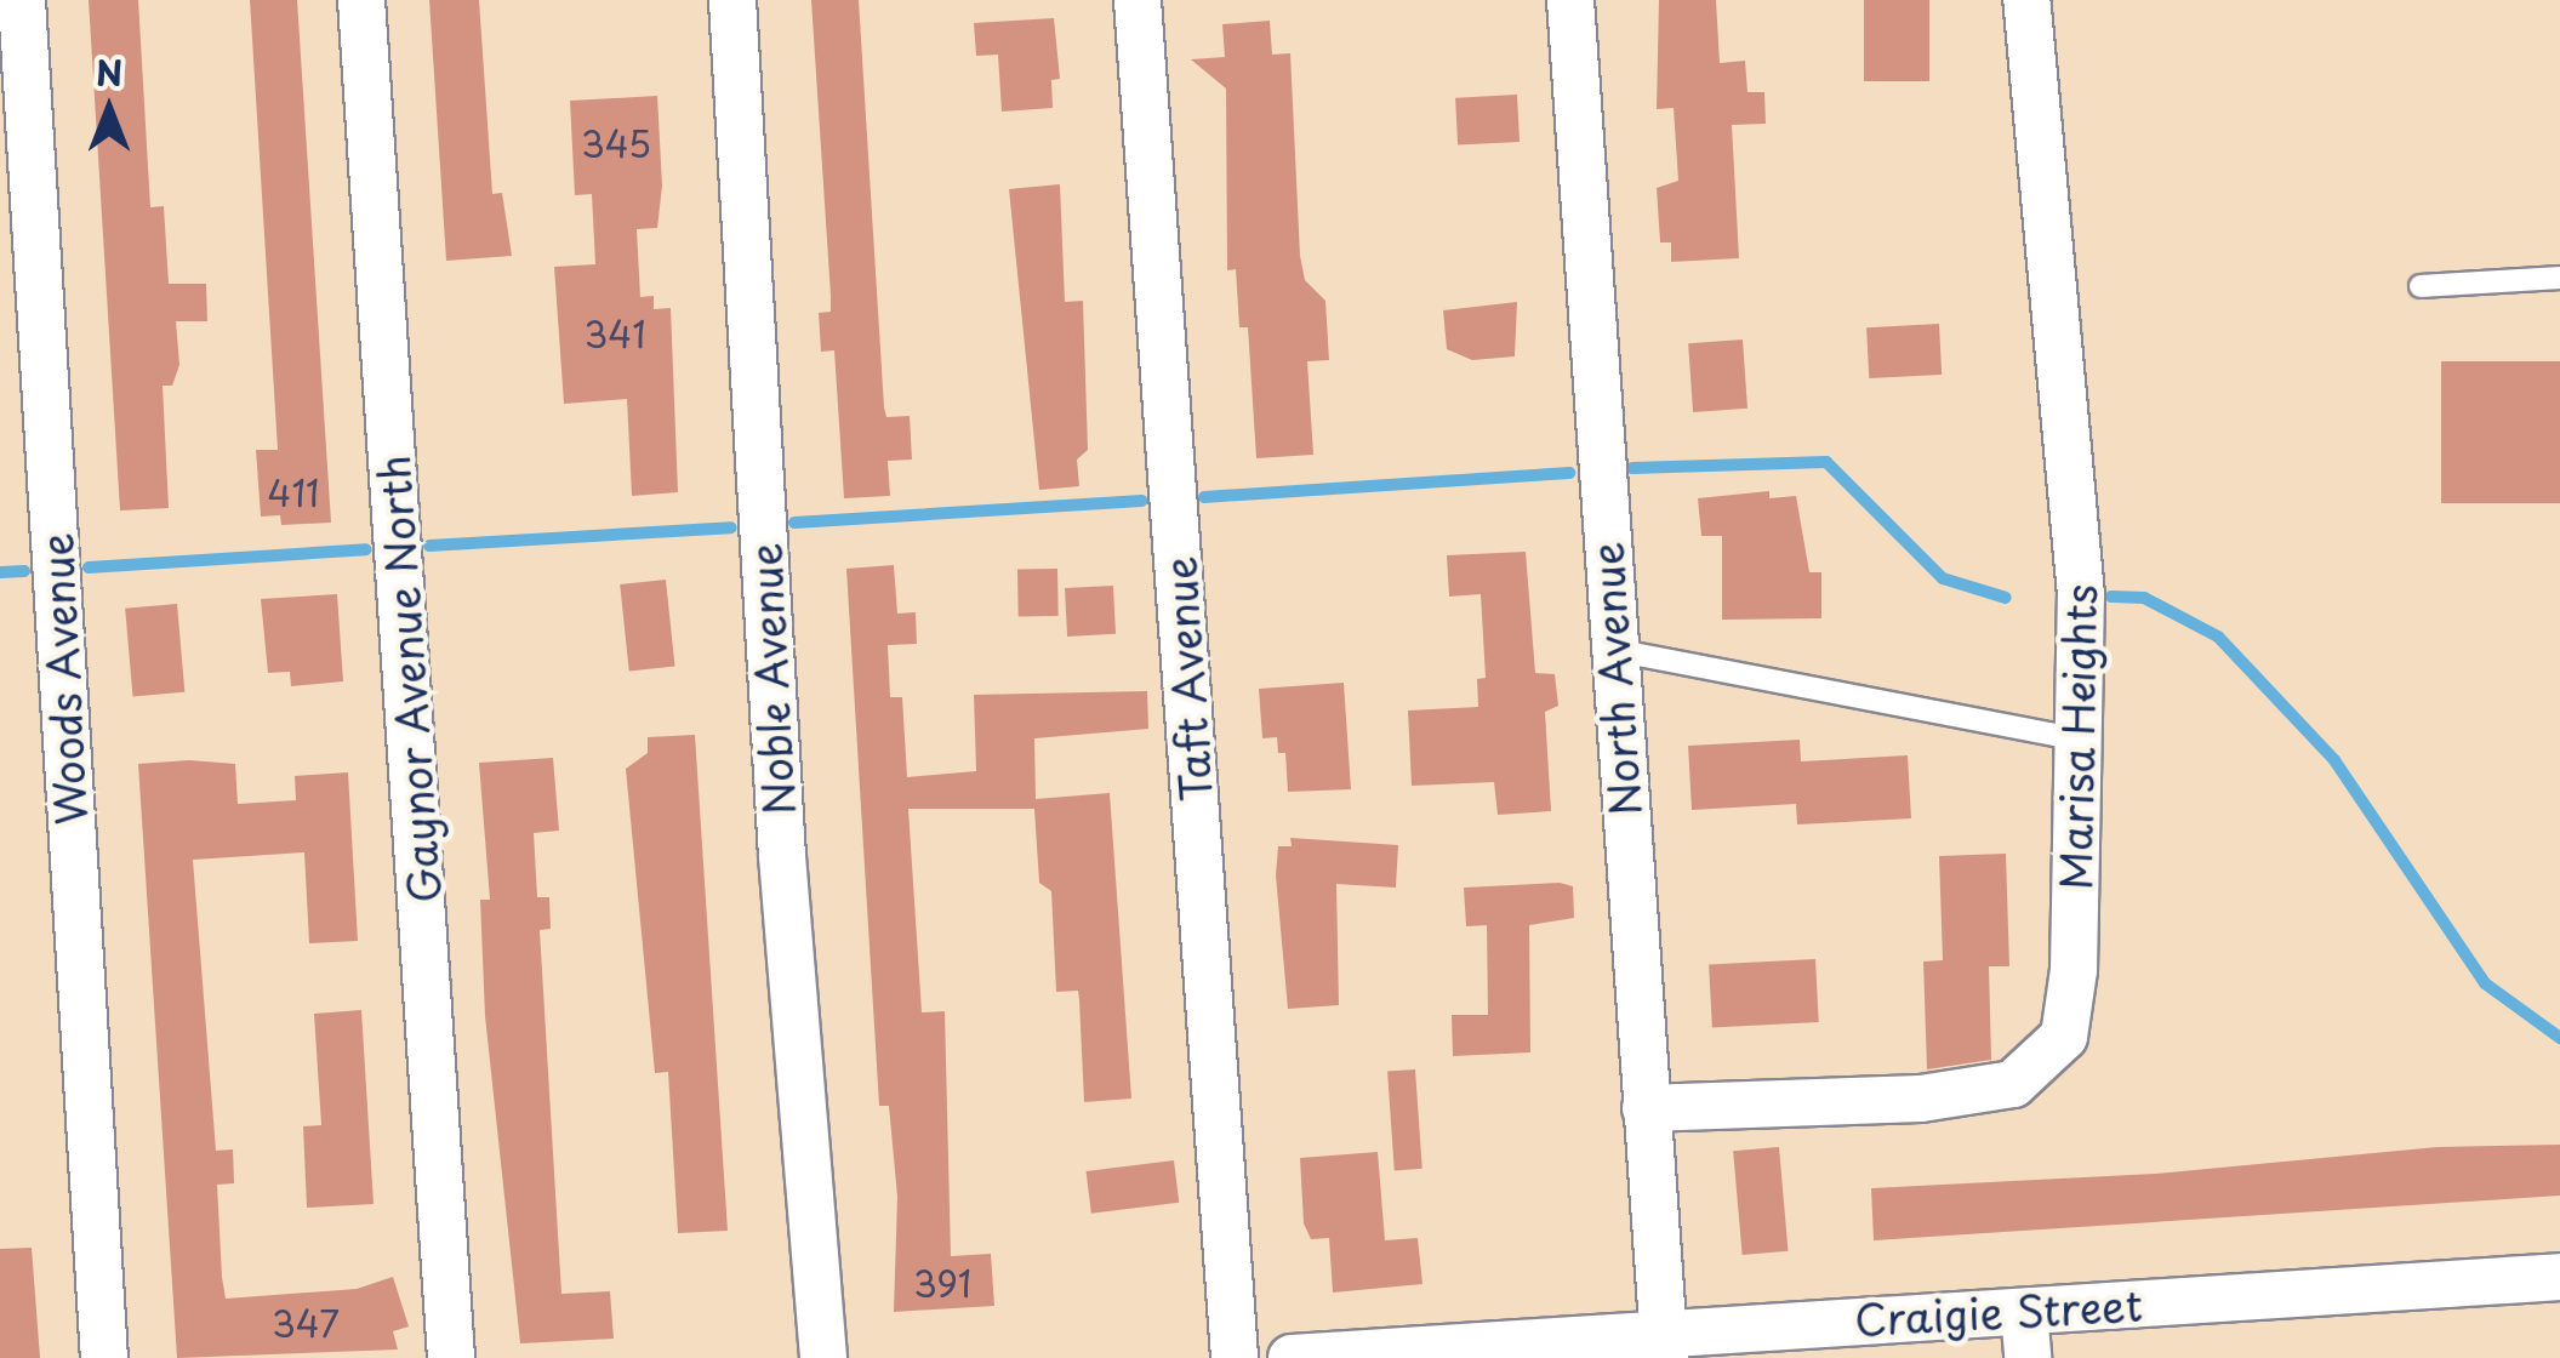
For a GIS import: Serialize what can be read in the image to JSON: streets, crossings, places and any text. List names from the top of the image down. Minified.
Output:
{"streets":{"street":["Woods Avenue","Gaynor Avenue North","Noble Avenue","Taft Avenue","North Avenue","Marisa Heights","Craigie Street"]},"crossings":[["North Avenue","Marisa Heights"],["North Avenue","Craigie Street"]],"house_numbers":["345","341","411","391","347"],"north":"top"}
